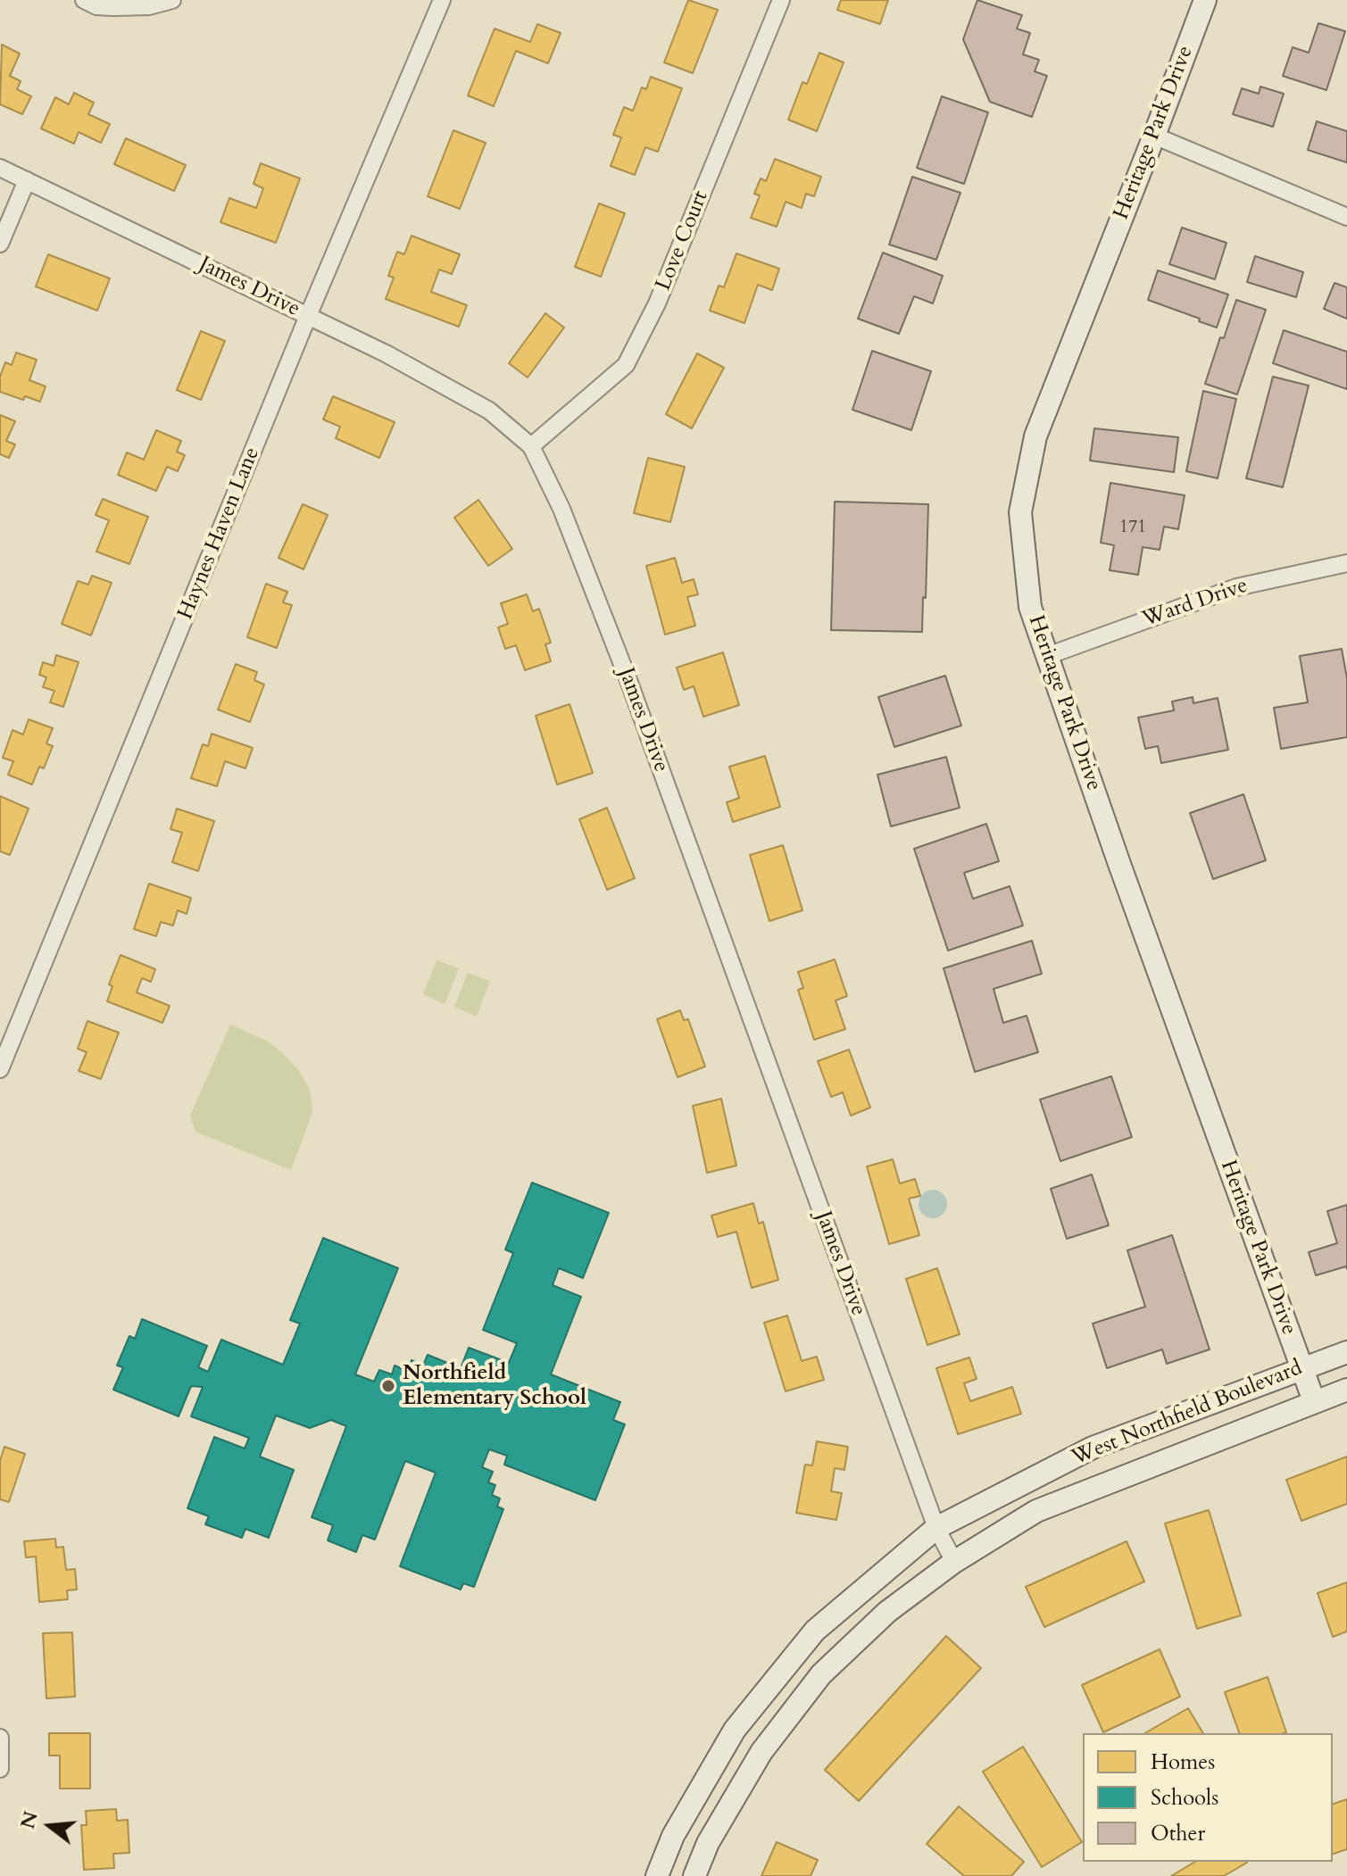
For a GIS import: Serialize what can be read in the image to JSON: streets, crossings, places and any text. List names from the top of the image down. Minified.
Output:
{"streets":{"main road":["Heritage Park Drive","West Northfield Boulevard"],"street":["Love Court","James Drive","Haynes Haven Lane","Ward Drive"]},"crossings":[["Heritage Park Drive","Ward Drive"],["Heritage Park Drive","West Northfield Boulevard"],["Love Court","James Drive"],["James Drive","Haynes Haven Lane"],["James Drive","West Northfield Boulevard"]],"places":["Northfield Elementary School"],"house_numbers":["171"],"legend":["Homes","Schools","Other"],"north":"left"}
